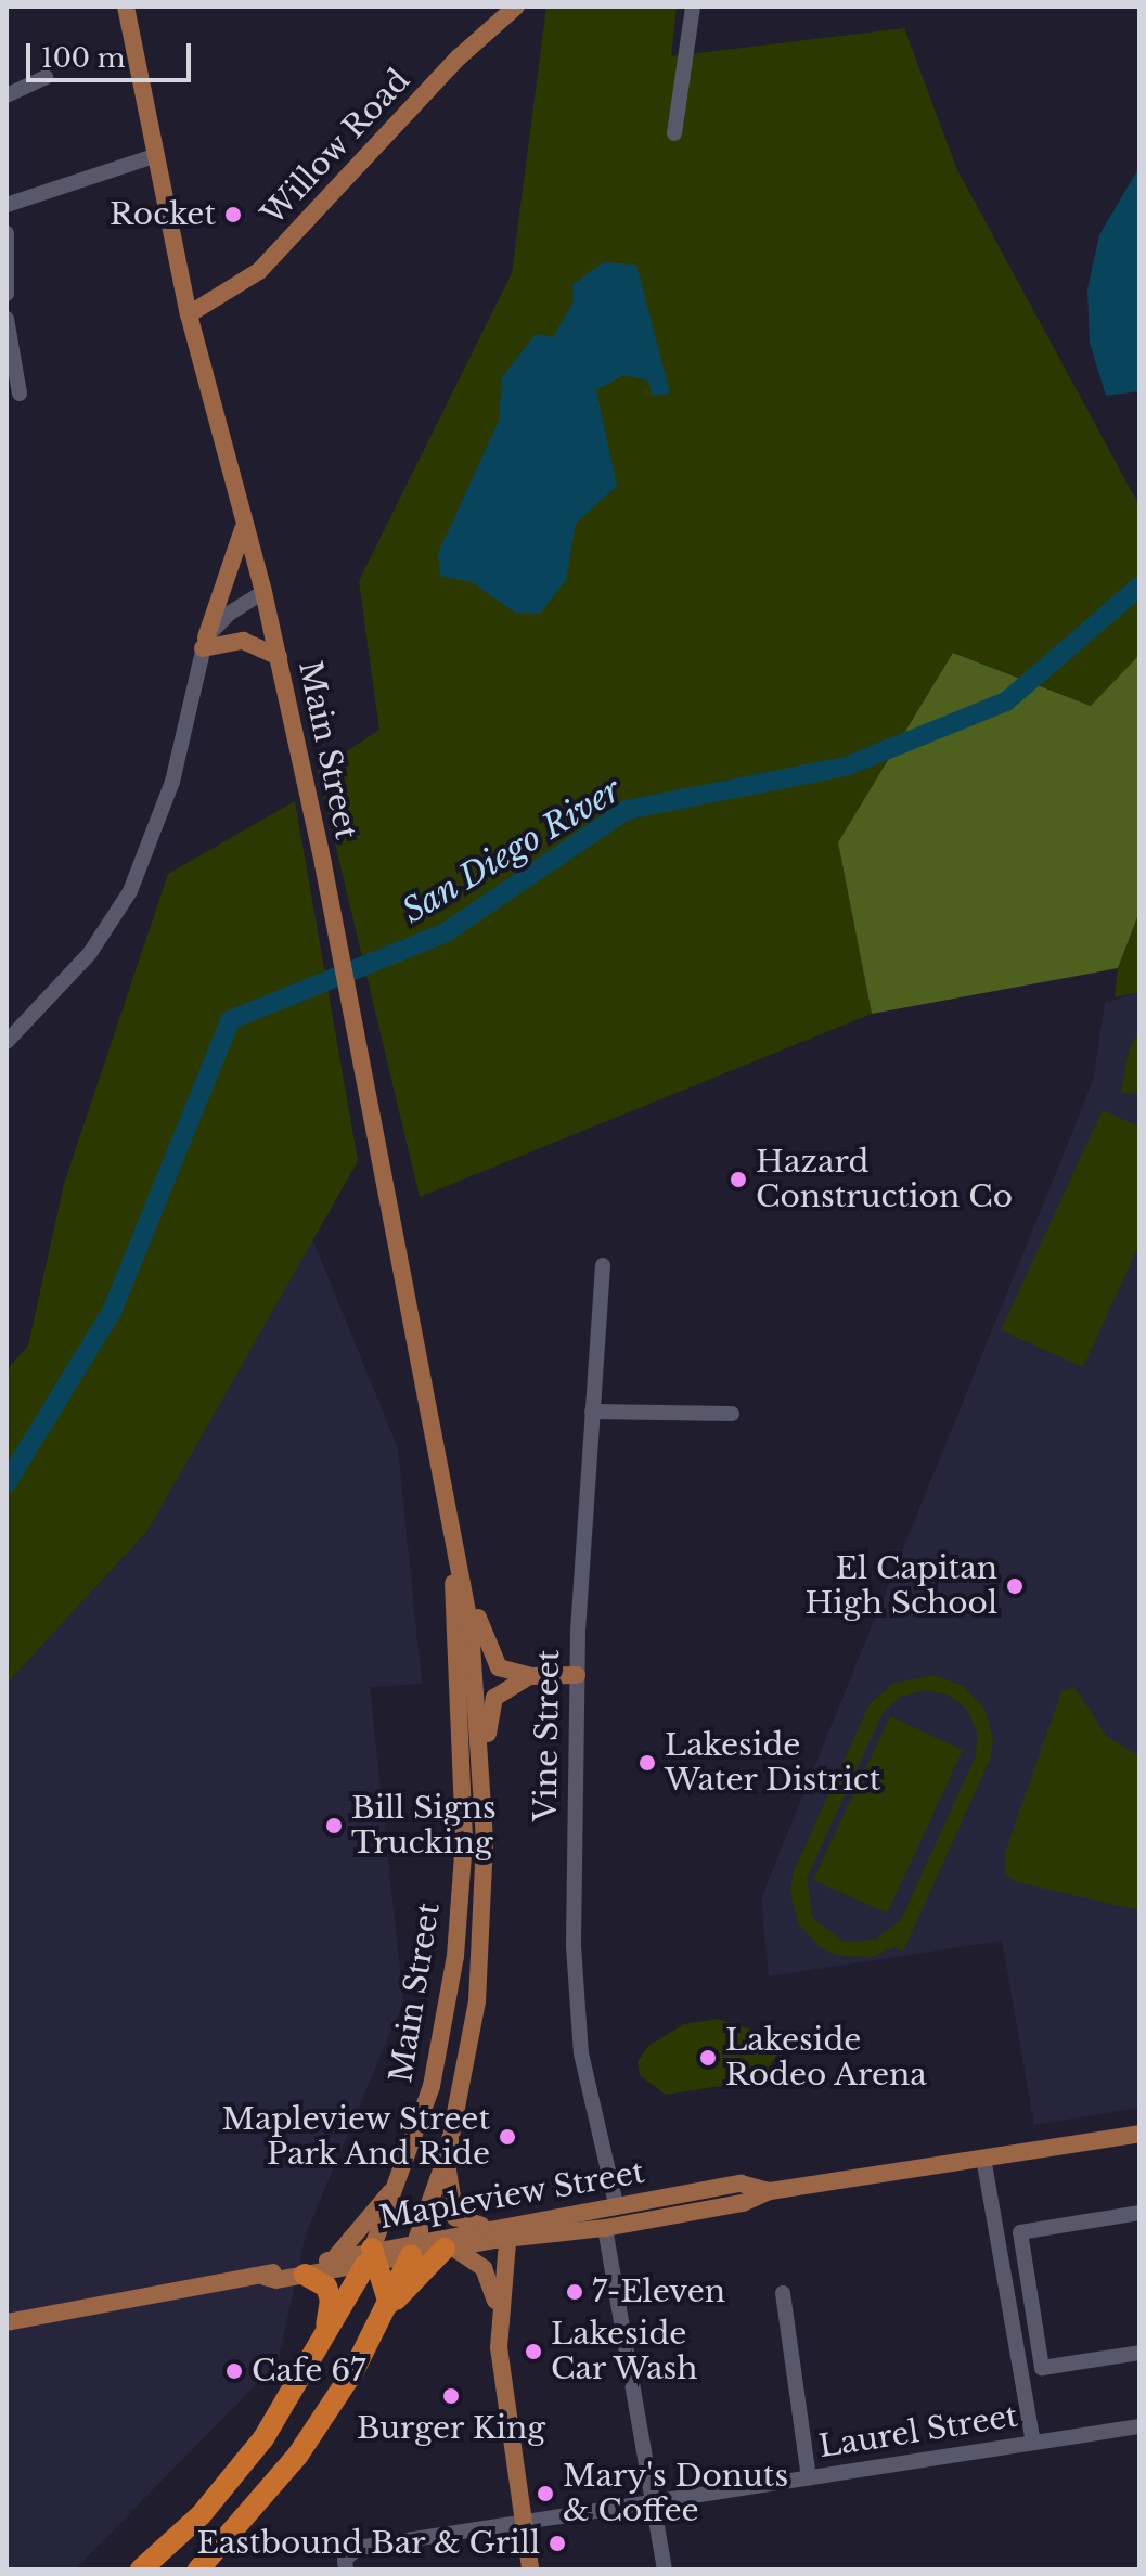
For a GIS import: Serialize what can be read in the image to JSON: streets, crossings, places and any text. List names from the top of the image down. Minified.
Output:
{"streets":{"main road":["Willow Road","Main Street","Mapleview Street"],"street":["Vine Street","Laurel Street"]},"crossings":[["Willow Road","Main Street"],["Main Street","Mapleview Street"],["Vine Street","Mapleview Street"]],"water":["San Diego River"],"places":["Rocket","Hazard Construction Co","El Capitan High School","Lakeside Water District","Bill Signs Trucking","Lakeside Rodeo Arena","Mapleview Street Park And Ride","7-Eleven","Lakeside Car Wash","Cafe 67","Burger King","Mary's Donuts & Coffee","Eastbound Bar & Grill"],"scale_bar":"100 m"}
